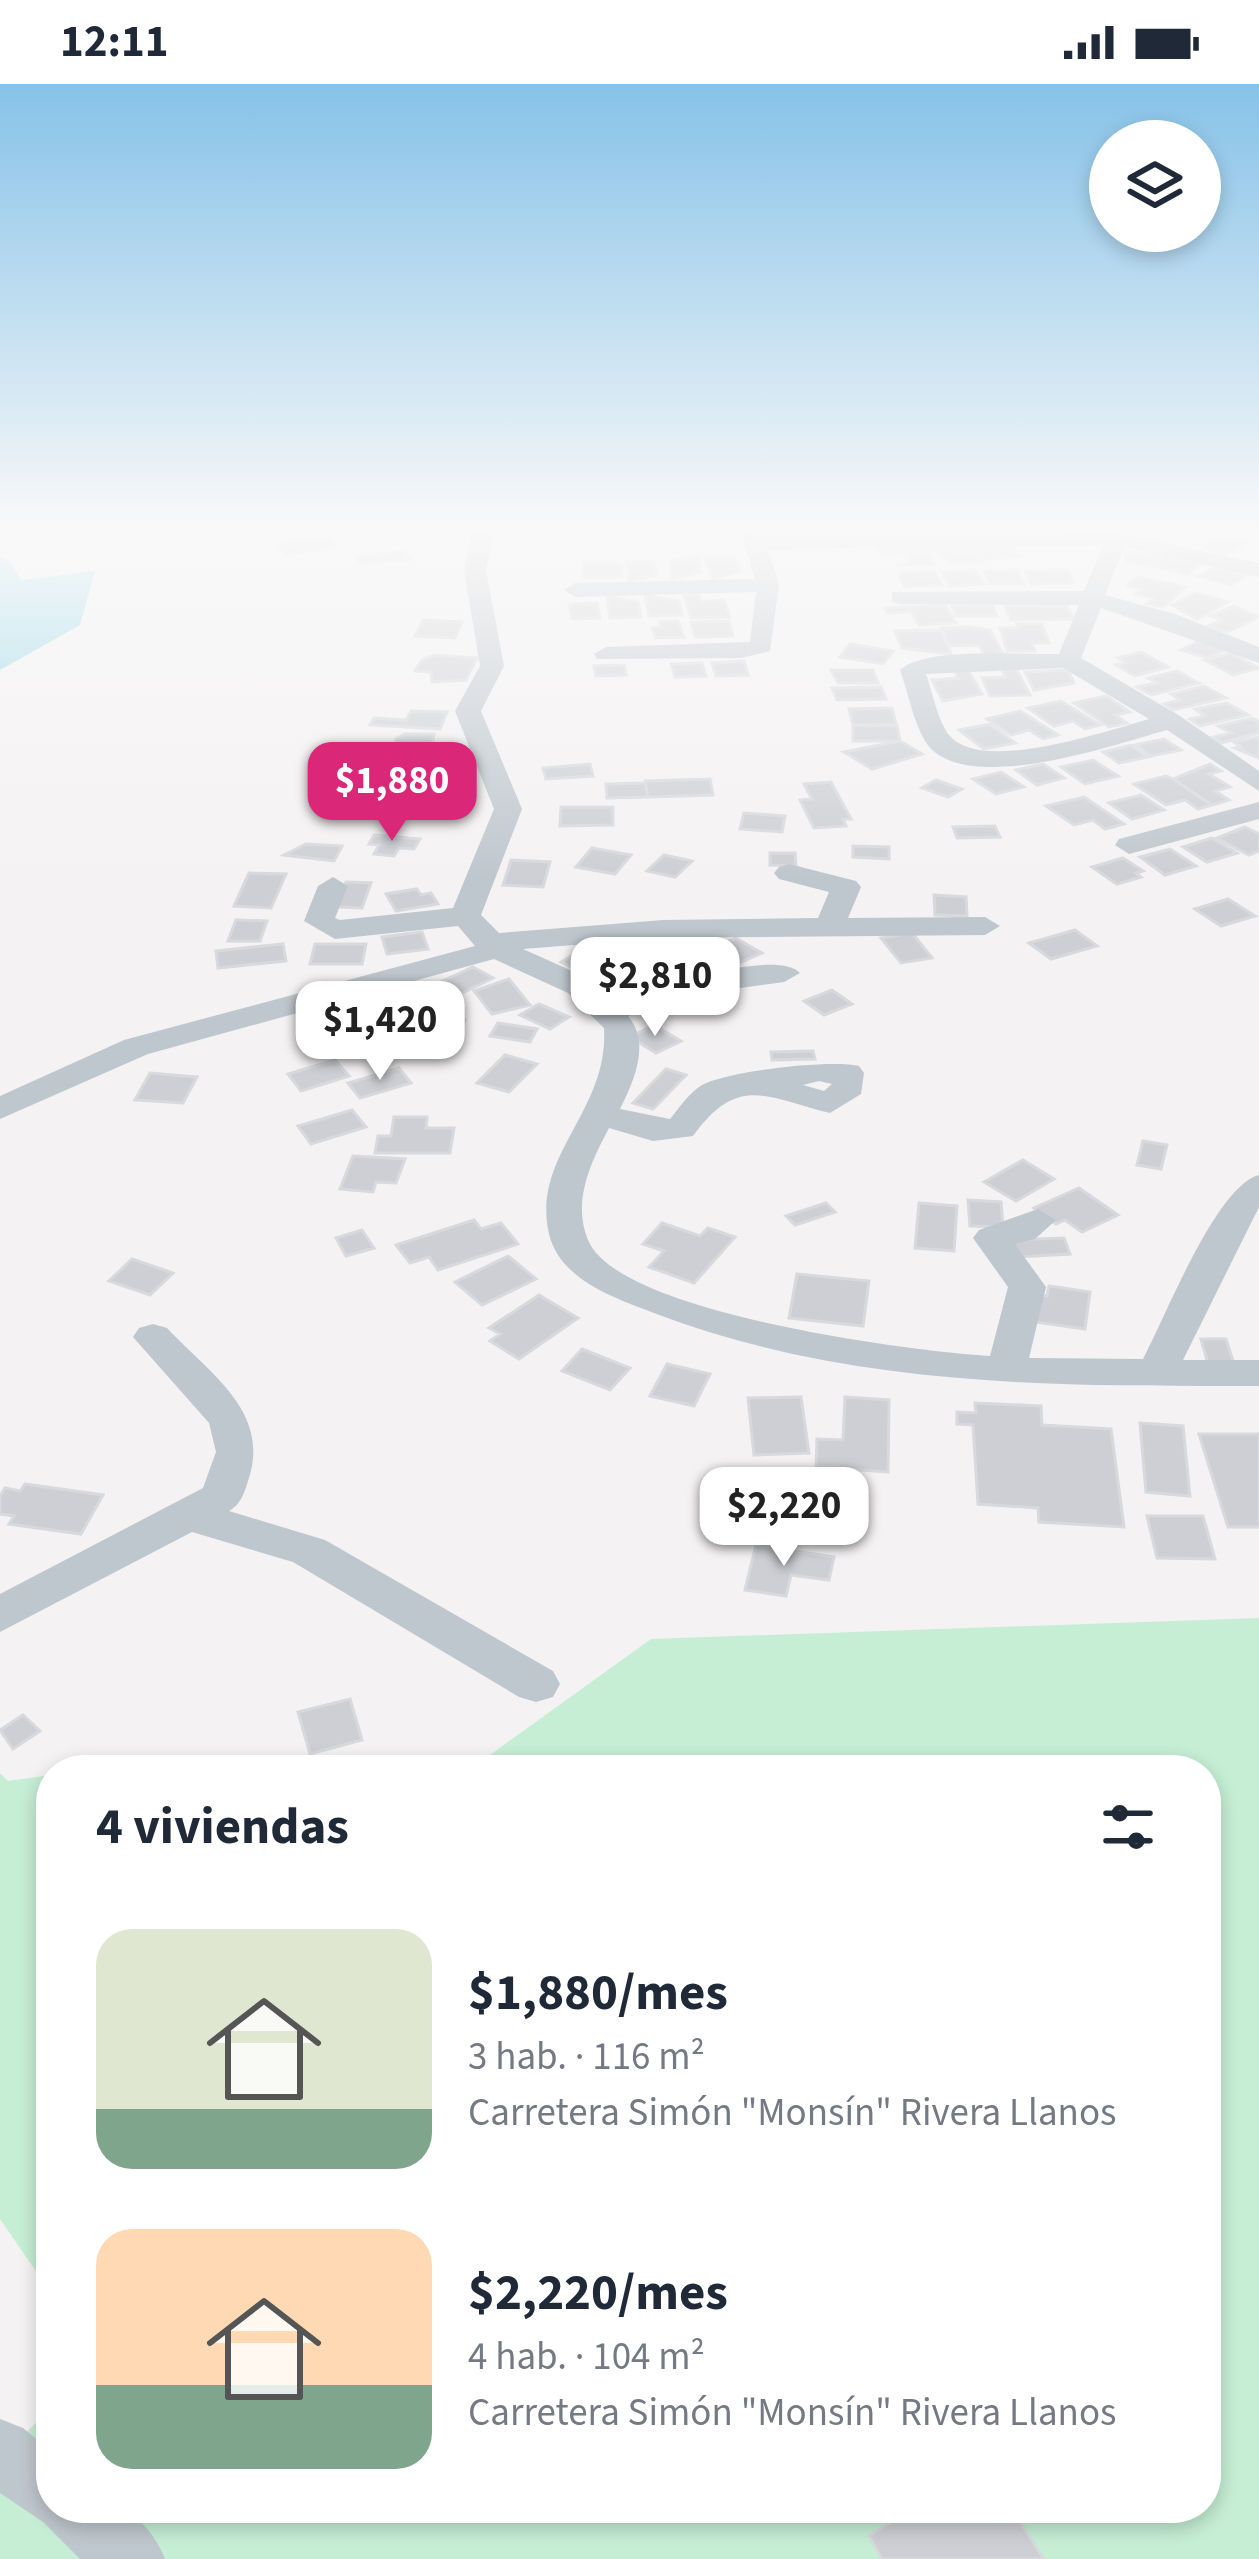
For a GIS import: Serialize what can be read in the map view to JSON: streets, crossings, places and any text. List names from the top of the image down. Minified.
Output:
{"page":{"status":"12:11","price":["$1,880","$2,810","$1,420","$2,220"],"heading":"4 viviendas","list":[{"name":"$1,880/mes","note":"3 hab. · 116 m² · Carretera Simón \"Monsín\" Rivera Llanos"},{"name":"$2,220/mes","note":"4 hab. · 104 m² · Carretera Simón \"Monsín\" Rivera Llanos"}]}}
